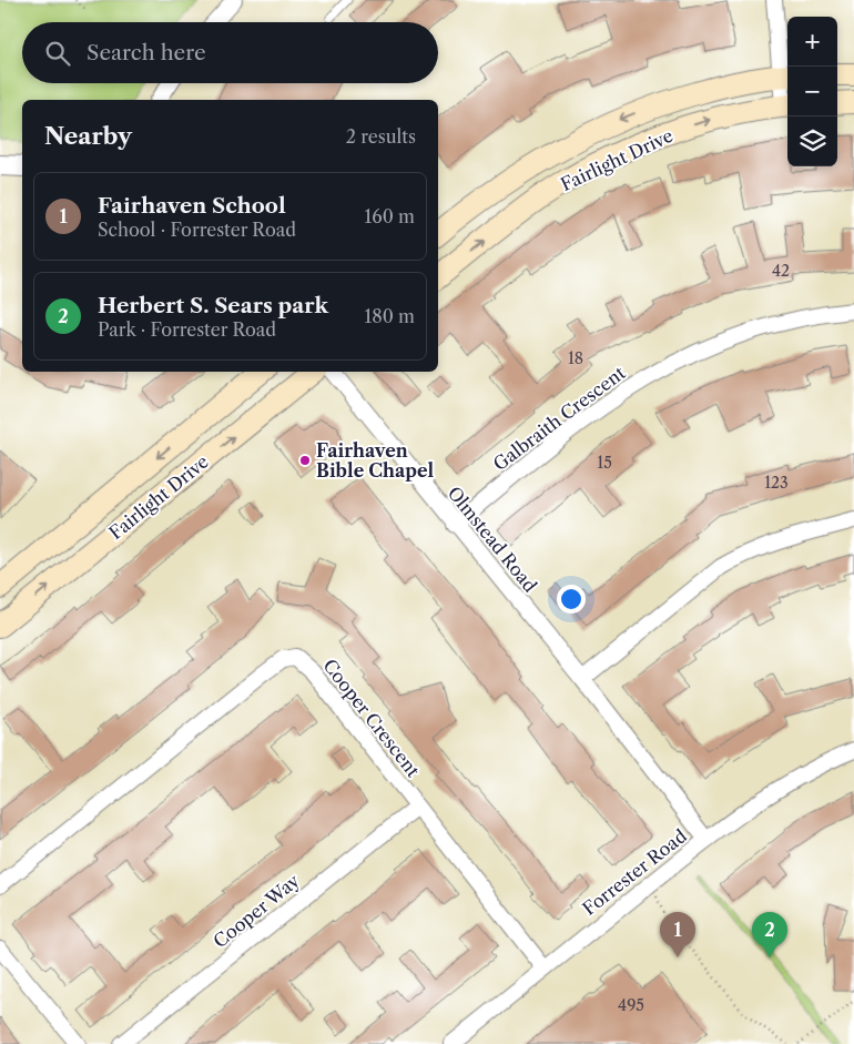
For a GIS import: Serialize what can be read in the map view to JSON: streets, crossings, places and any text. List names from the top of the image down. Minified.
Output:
{"streets":{"main road":["Fairlight Drive"],"street":["Galbraith Crescent","Olmstead Road","Cooper Crescent","Forrester Road","Cooper Way"]},"crossings":[["Galbraith Crescent","Olmstead Road"],["Olmstead Road","Forrester Road"],["Cooper Crescent","Forrester Road"],["Cooper Crescent","Cooper Way"]],"places":["Fairhaven Bible Chapel"],"house_numbers":["42","18","15","123","495"],"page":{"map_buttons":["+","−"],"search":"Search here","heading":["Nearby","2 results"],"list":[{"mark":"1","name":"Fairhaven School","note":"School · Forrester Road","value":"160 m"},{"mark":"2","name":"Herbert S. Sears park","note":"Park · Forrester Road","value":"180 m"}],"pins":["1","2"]}}
